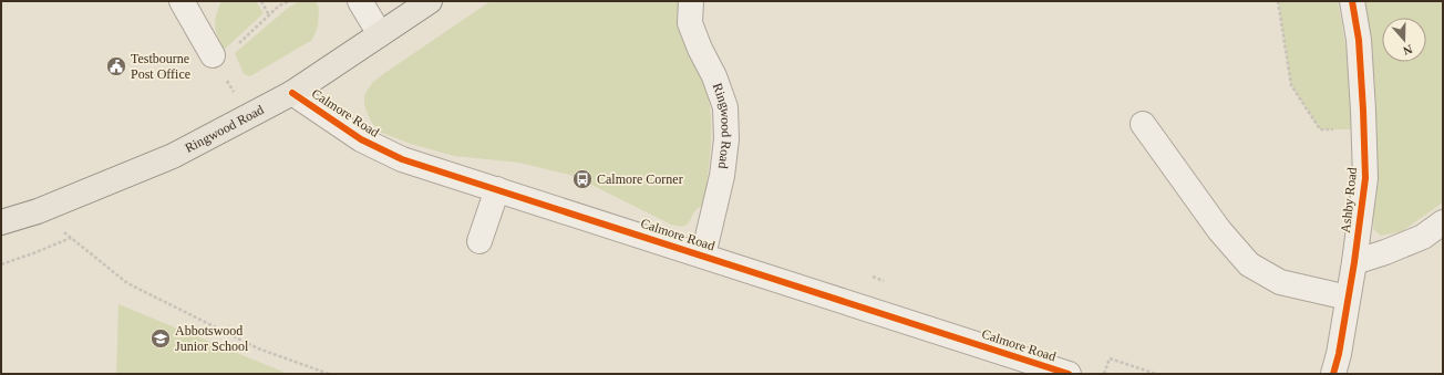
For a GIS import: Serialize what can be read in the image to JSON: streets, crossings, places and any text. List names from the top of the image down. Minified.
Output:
{"streets":{"main road":["Ringwood Road"],"street":["Calmore Road","Ashby Road"]},"crossings":[["Calmore Road","Ringwood Road"]],"places":{"public building":["Testbourne Post Office"],"bus stop":["Calmore Corner"],"school or university":["Abbotswood Junior School"]},"north":"bottom"}
